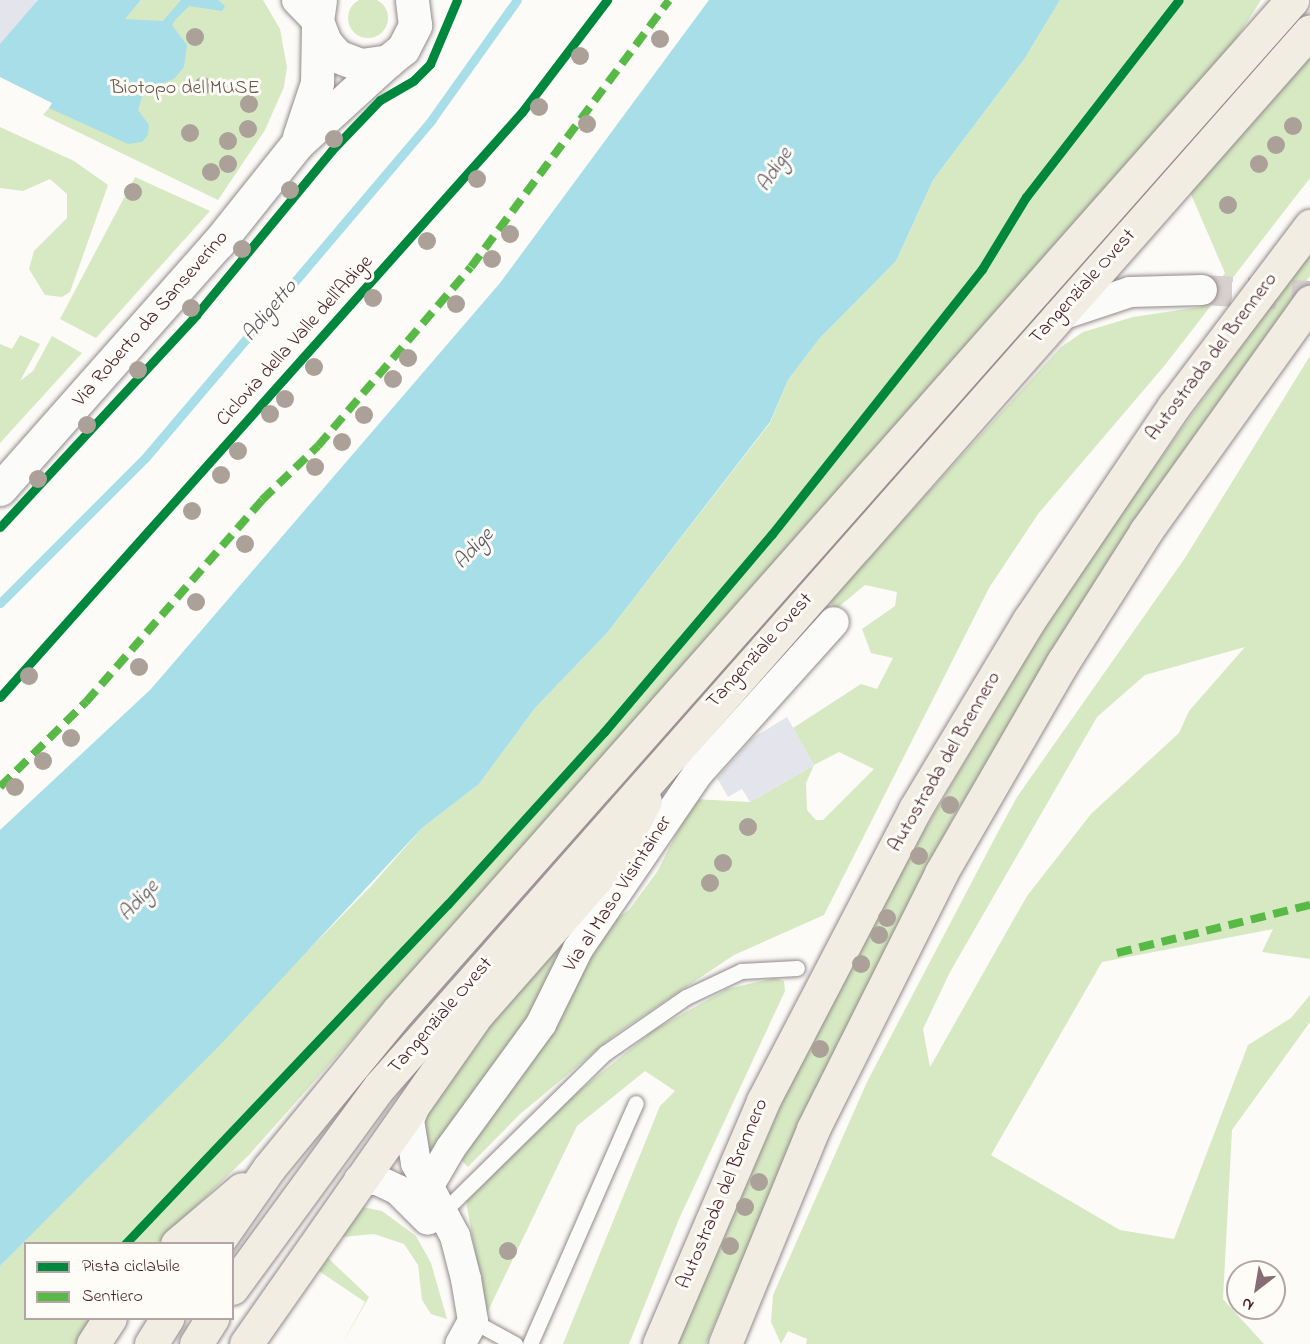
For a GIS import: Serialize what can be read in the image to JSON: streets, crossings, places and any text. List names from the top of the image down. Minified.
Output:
{"streets":{"highway":["Tangenziale Ovest","Autostrada del Brennero"],"street":["Via Roberto da Sanseverino","Via al Maso Visintainer"],"cycle path":["Ciclovia della Valle dell'Adige"]},"water":["Adige","Adigetto"],"parks":["Biotopo del MUSE"],"legend":["Pista ciclabile","Sentiero"],"north":"bottom left"}
